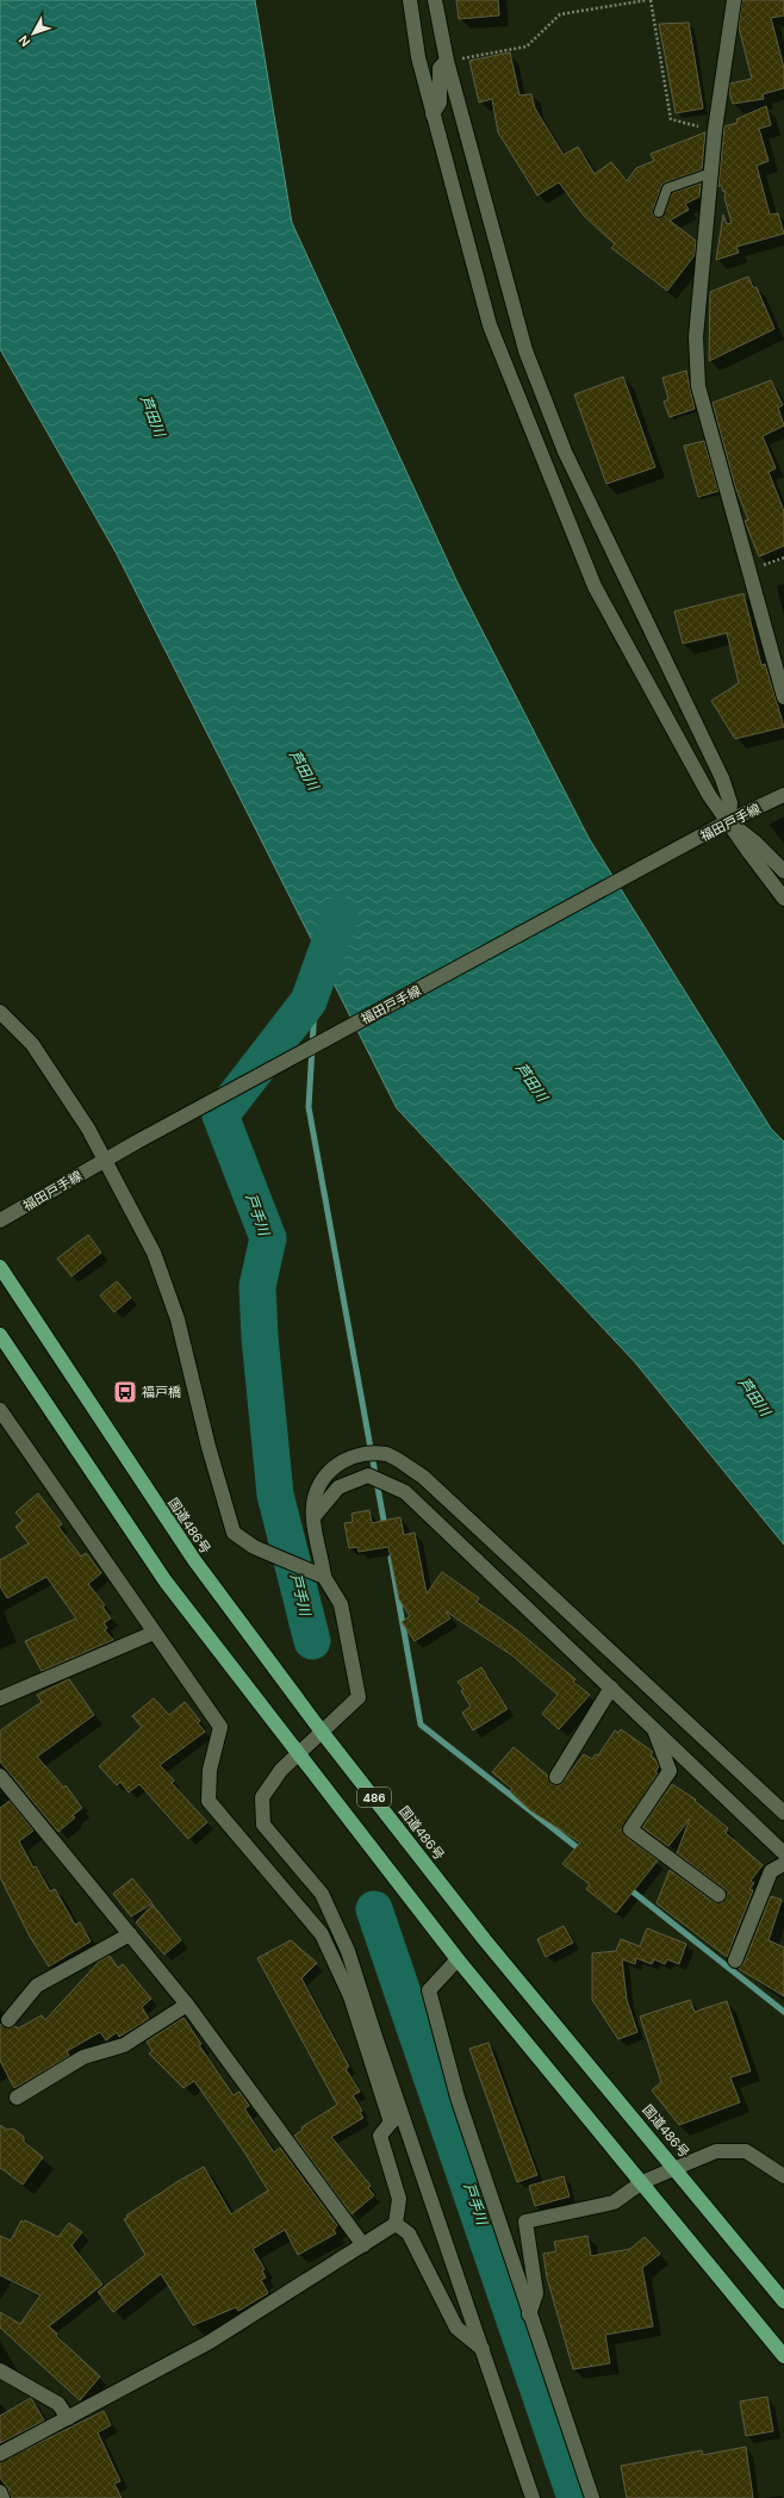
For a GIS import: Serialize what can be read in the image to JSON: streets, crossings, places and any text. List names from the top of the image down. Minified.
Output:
{"streets":{"highway":["国道486号","486"],"street":["福田戸手線"]},"water":["芦田川","戸手川"],"places":{"bus stop":["福戸橋"]},"north":"bottom left"}
